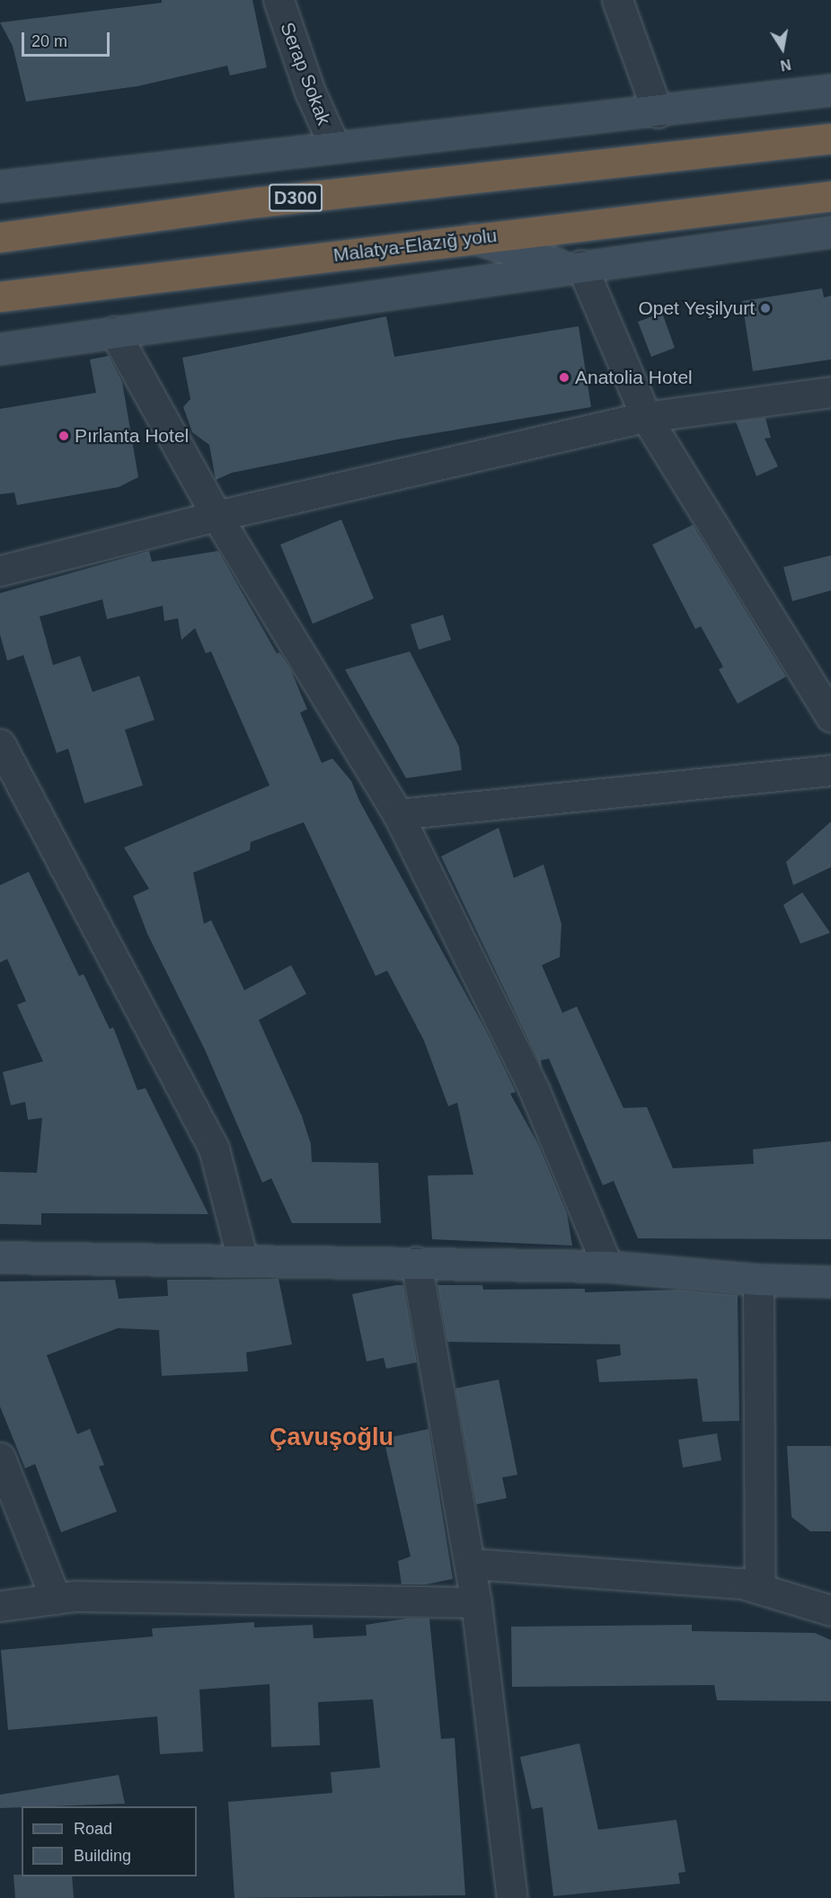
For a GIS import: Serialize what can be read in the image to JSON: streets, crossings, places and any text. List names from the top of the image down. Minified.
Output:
{"streets":{"highway":["D300","Malatya-Elazığ yolu"],"street":["Serap Sokak"]},"districts":["Çavuşoğlu"],"places":["Opet Yeşilyurt","Anatolia Hotel","Pırlanta Hotel"],"legend":["Road","Building"],"scale_bar":"20 m","north":"bottom"}
